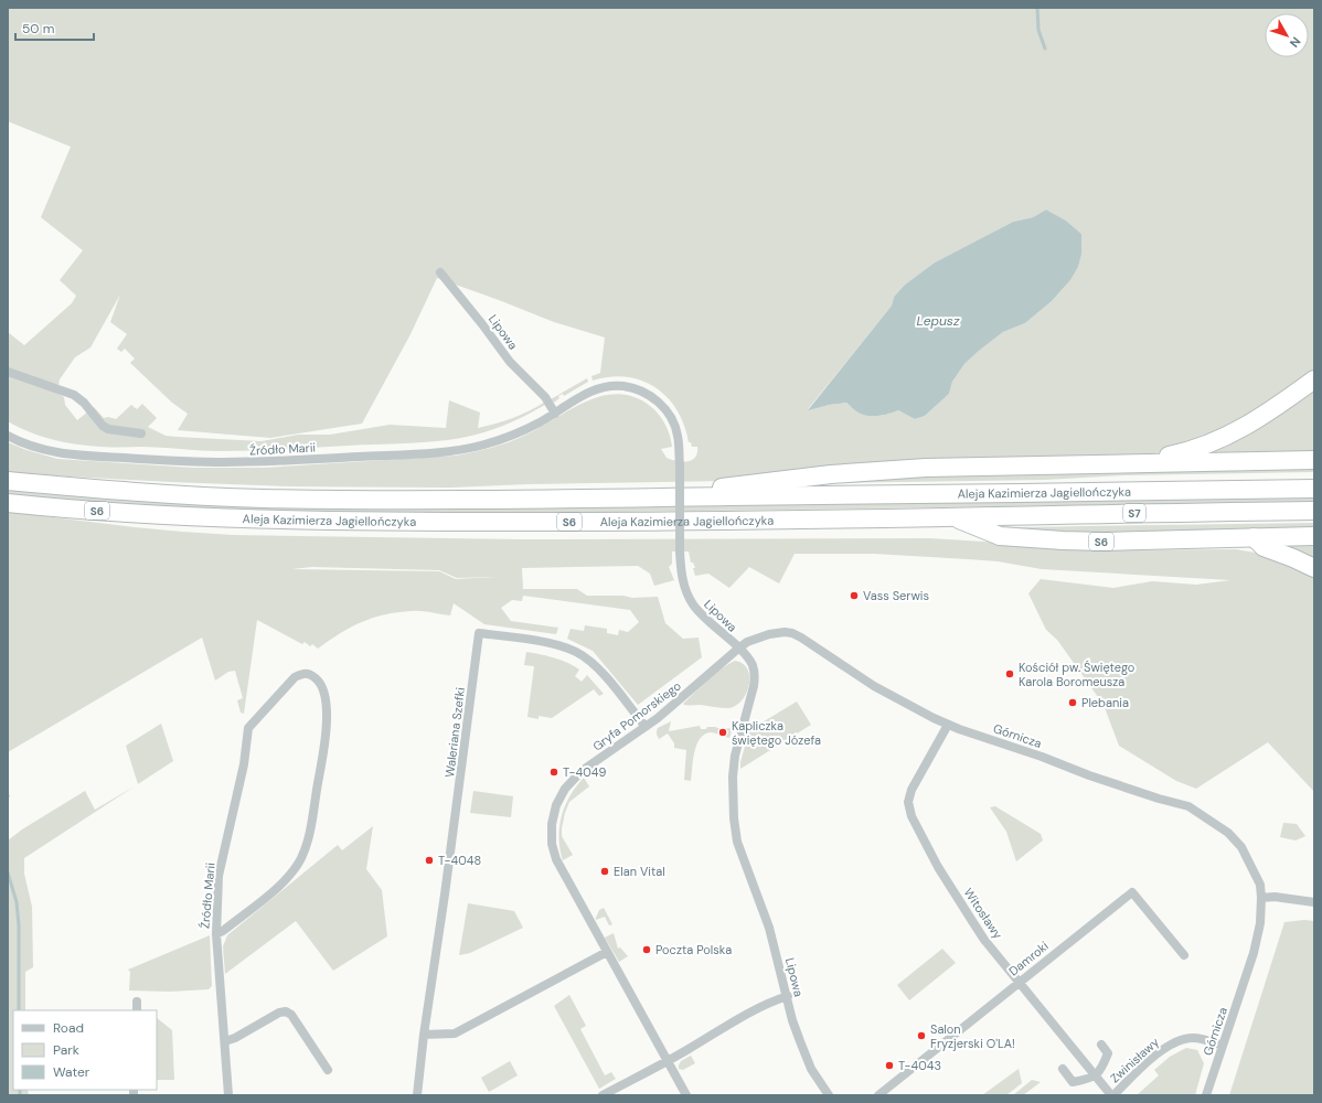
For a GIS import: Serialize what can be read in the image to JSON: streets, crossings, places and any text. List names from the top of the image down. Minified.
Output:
{"streets":{"highway":["Aleja Kazimierza Jagiellończyka","S6","S7"],"street":["Lipowa","Źródło Marii","Gryfa Pomorskiego","Waleriana Szefki","Górnicza","Witosławy","Damroki","Zwinisławy"]},"crossings":[["Lipowa","Źródło Marii"],["Lipowa","Gryfa Pomorskiego"],["Lipowa","Górnicza"],["Aleja Kazimierza Jagiellończyka","S6"],["Gryfa Pomorskiego","Waleriana Szefki"],["Gryfa Pomorskiego","Górnicza"],["Górnicza","Witosławy"],["Górnicza","Zwinisławy"],["Witosławy","Damroki"],["Witosławy","Zwinisławy"]],"water":["Lepusz"],"places":["Vass Serwis","Kościół pw. Świętego Karola Boromeusza","Plebania","Kapliczka świętego Józefa","T-4049","T-4048","Elan Vital","Poczta Polska","Salon Fryzjerski O'LA!","T-4043"],"legend":["Road","Park","Water"],"scale_bar":"50 m","north":"bottom right"}
